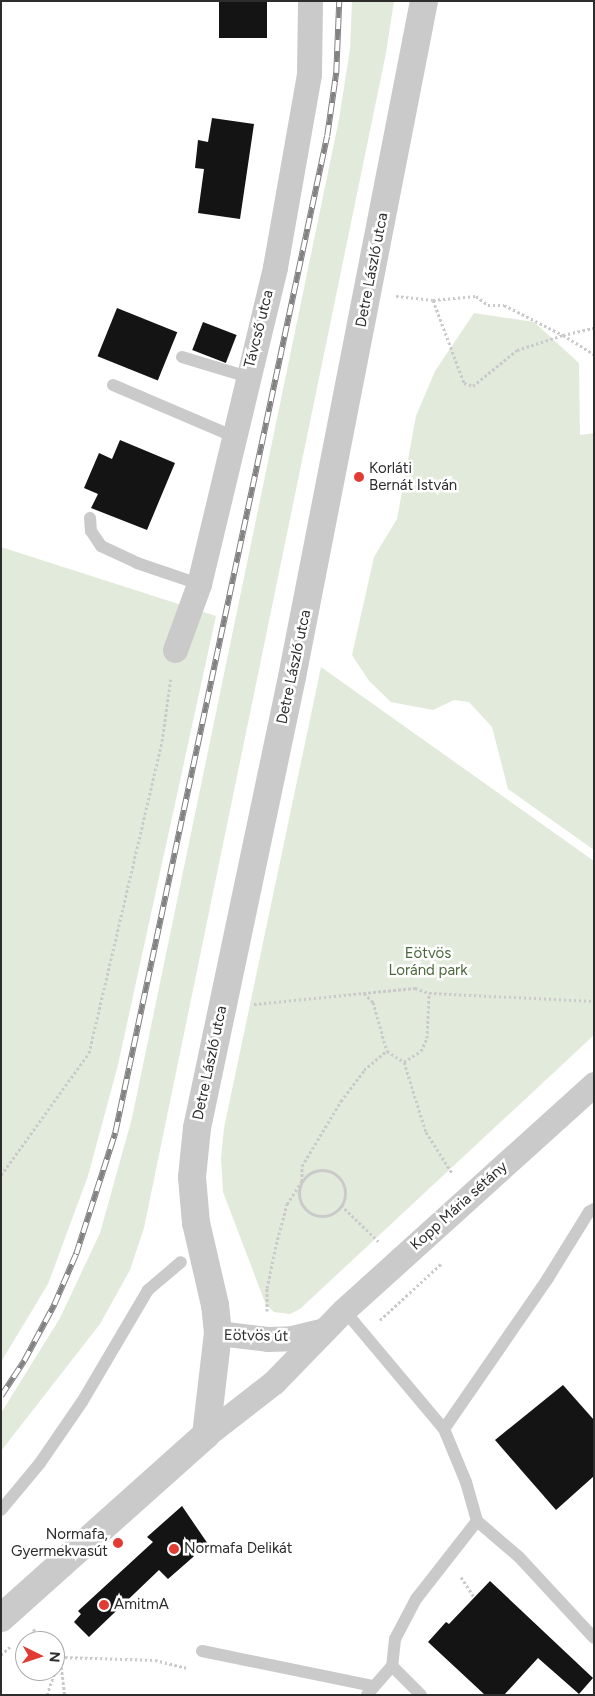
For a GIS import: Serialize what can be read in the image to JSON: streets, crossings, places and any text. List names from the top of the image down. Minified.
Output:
{"streets":{"street":["Detre László utca","Távcső utca","Kopp Mária sétány","Eötvös út"]},"crossings":[["Detre László utca","Eötvös út"],["Kopp Mária sétány","Eötvös út"]],"parks":["Eötvös Loránd park"],"places":["Korláti Bernát István","Normafa, Gyermekvasút","Normafa Delikát","AmitmA"],"north":"right"}
